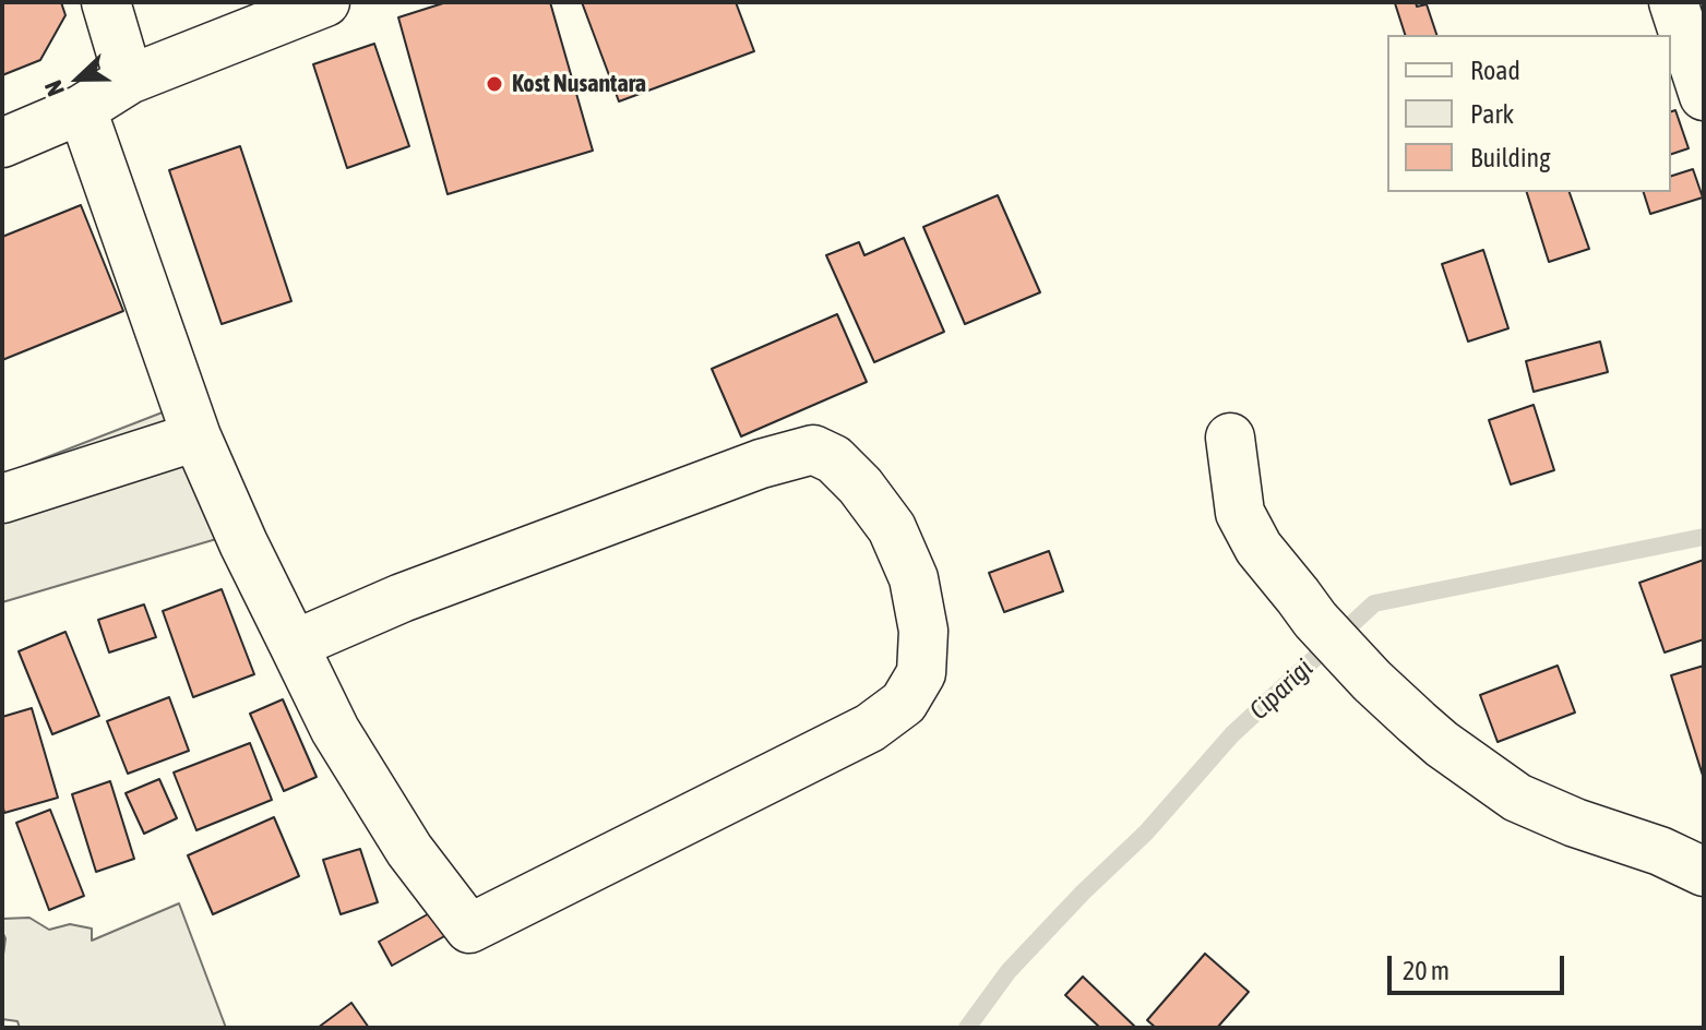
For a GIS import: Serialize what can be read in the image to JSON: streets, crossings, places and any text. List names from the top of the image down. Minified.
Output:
{"water":["Ciparigi"],"places":["Kost Nusantara"],"legend":["Road","Park","Building"],"scale_bar":"20 m","north":"left"}
